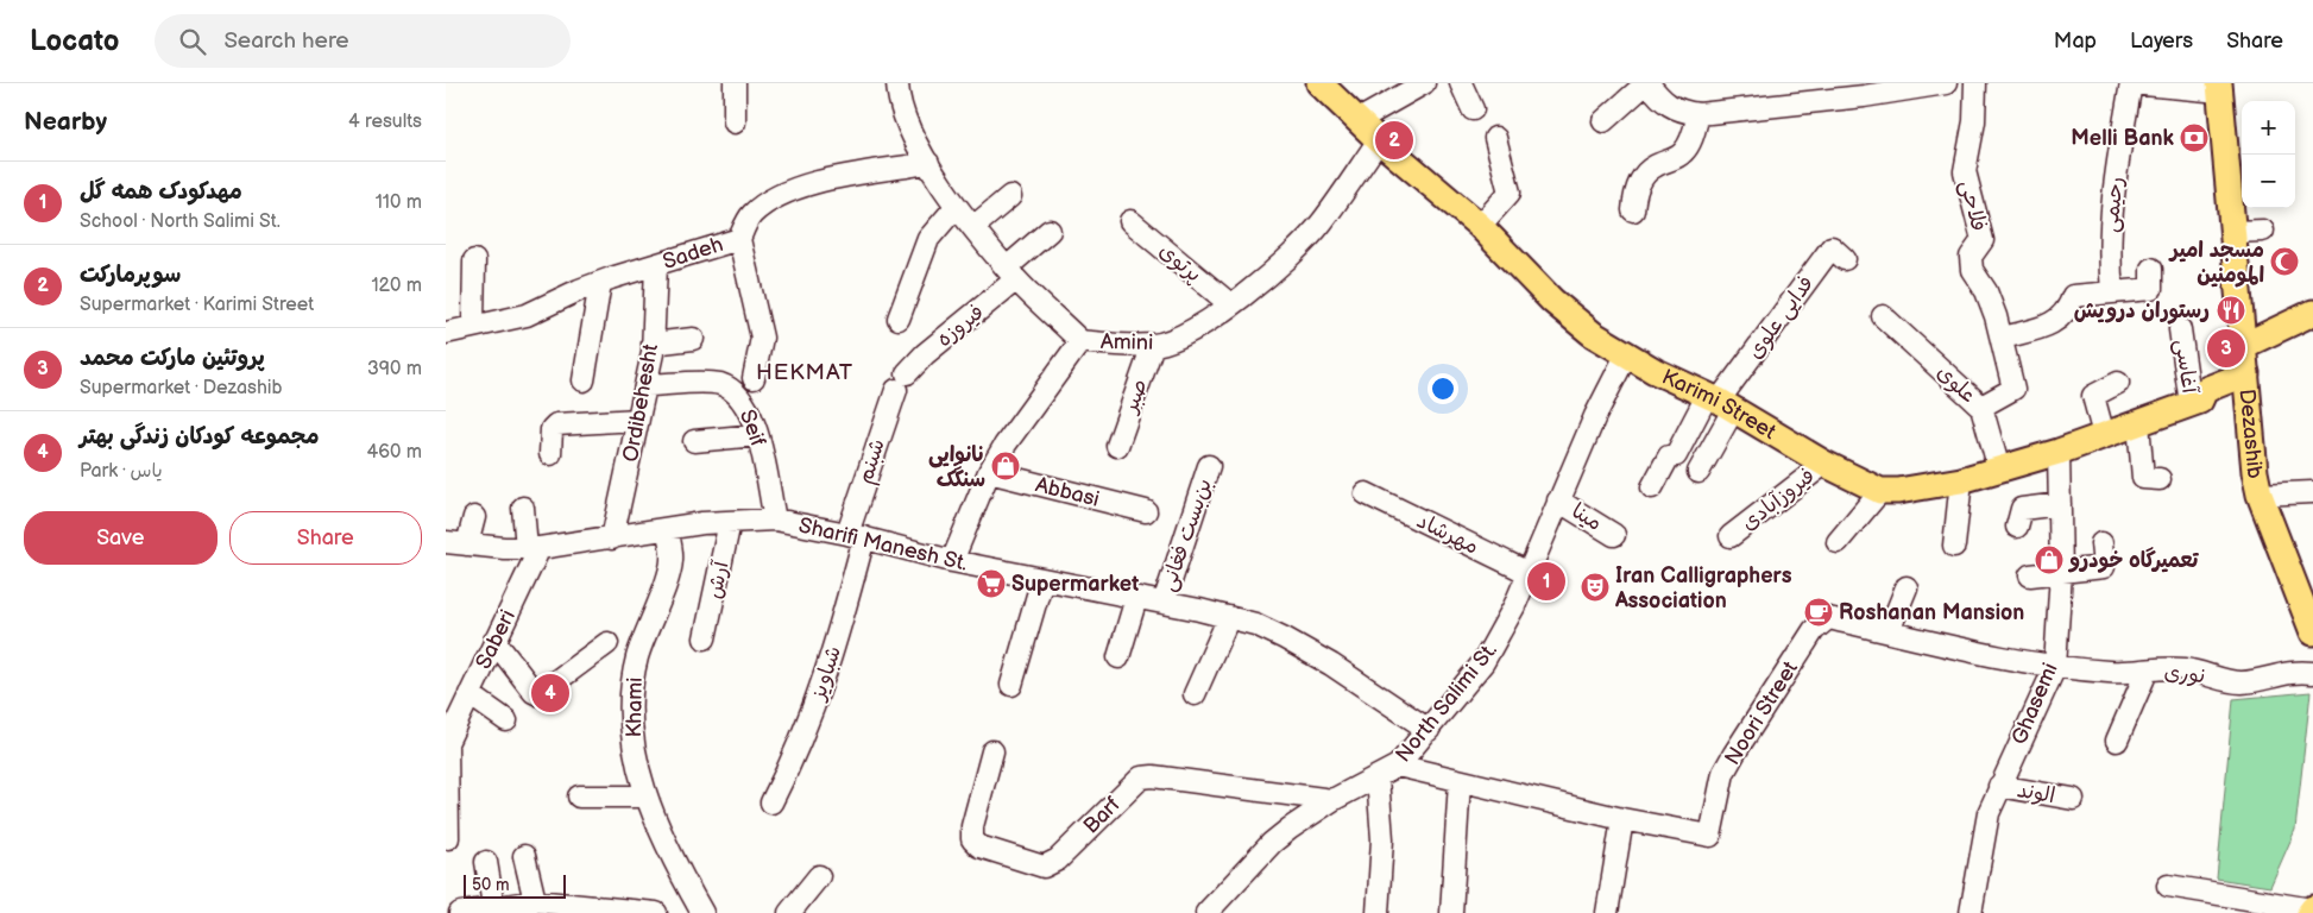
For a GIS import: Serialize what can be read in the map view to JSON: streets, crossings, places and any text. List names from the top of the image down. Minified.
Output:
{"streets":{"main road":["Karimi Street","Dezashib"],"street":["رحیمی","فلاحی","Sadeh","پرتوی","فدایی علوی","فیروزه","Amini","آغاسی","علوی","صبر","Ordibehesht","Seif","شبنم","Abbasi","فیروزآبادی","مینا","مهرشاد","بن‌بست فغانی","Sharifi Manesh St.","آرش","Saberi","شباویز","نوری","North Salimi St.","Ghasemi","Khami","Noori Street","الوند","Barf"]},"crossings":[["فلاحی","علوی"],["Sadeh","Ordibehesht"],["پرتوی","Amini"],["فدایی علوی","Karimi Street"],["فیروزه","شبنم"],["Amini","صبر"],["Amini","Karimi Street"],["Amini","Abbasi"],["Amini","Sharifi Manesh St."],["آغاسی","Karimi Street"],["علوی","Karimi Street"],["Ordibehesht","Seif"],["Ordibehesht","Sharifi Manesh St."],["Karimi Street","Dezashib"],["Karimi Street","فیروزآبادی"],["Karimi Street","North Salimi St."],["Karimi Street","Ghasemi"],["Seif","Sharifi Manesh St."],["شبنم","Sharifi Manesh St."],["شبنم","شباویز"],["مینا","North Salimi St."],["مهرشاد","North Salimi St."],["بن‌بست فغانی","Sharifi Manesh St."],["Sharifi Manesh St.","آرش"],["Sharifi Manesh St.","Saberi"],["Sharifi Manesh St.","شباویز"],["Sharifi Manesh St.","North Salimi St."],["Sharifi Manesh St.","Khami"],["نوری","Ghasemi"],["نوری","Noori Street"],["North Salimi St.","Noori Street"],["North Salimi St.","Barf"],["Ghasemi","Noori Street"],["Ghasemi","الوند"]],"districts":["HEKMAT"],"places":{"bank":["Melli Bank"],"mosque":["مسجد امیر المومنین"],"restaurant":["رستوران درویش"],"shop":["نانوایی سنگک","تعمیرگاه خودرو"],"supermarket":["Supermarket"],"theatre":["Iran Calligraphers Association"],"cafe":["Roshanan Mansion"]},"scale_bar":"50 m","page":{"header":"Locato","search":"Search here","nav":["Map","Layers","Share"],"heading":["Nearby","4 results"],"map_buttons":["+","−"],"pins":["2","3","1","4"],"list":[{"mark":"1","name":"مهدکودک همه گل","note":"School · North Salimi St.","value":"110 m"},{"mark":"2","name":"سوپرمارکت","note":"Supermarket · Karimi Street","value":"120 m"},{"mark":"3","name":"پروتئین مارکت محمد","note":"Supermarket · Dezashib","value":"390 m"},{"mark":"4","name":"مجموعه کودکان زندگی بهتر","note":"Park · یاس","value":"460 m"}],"buttons":["Save","Share"],"scale":"50 m"}}
